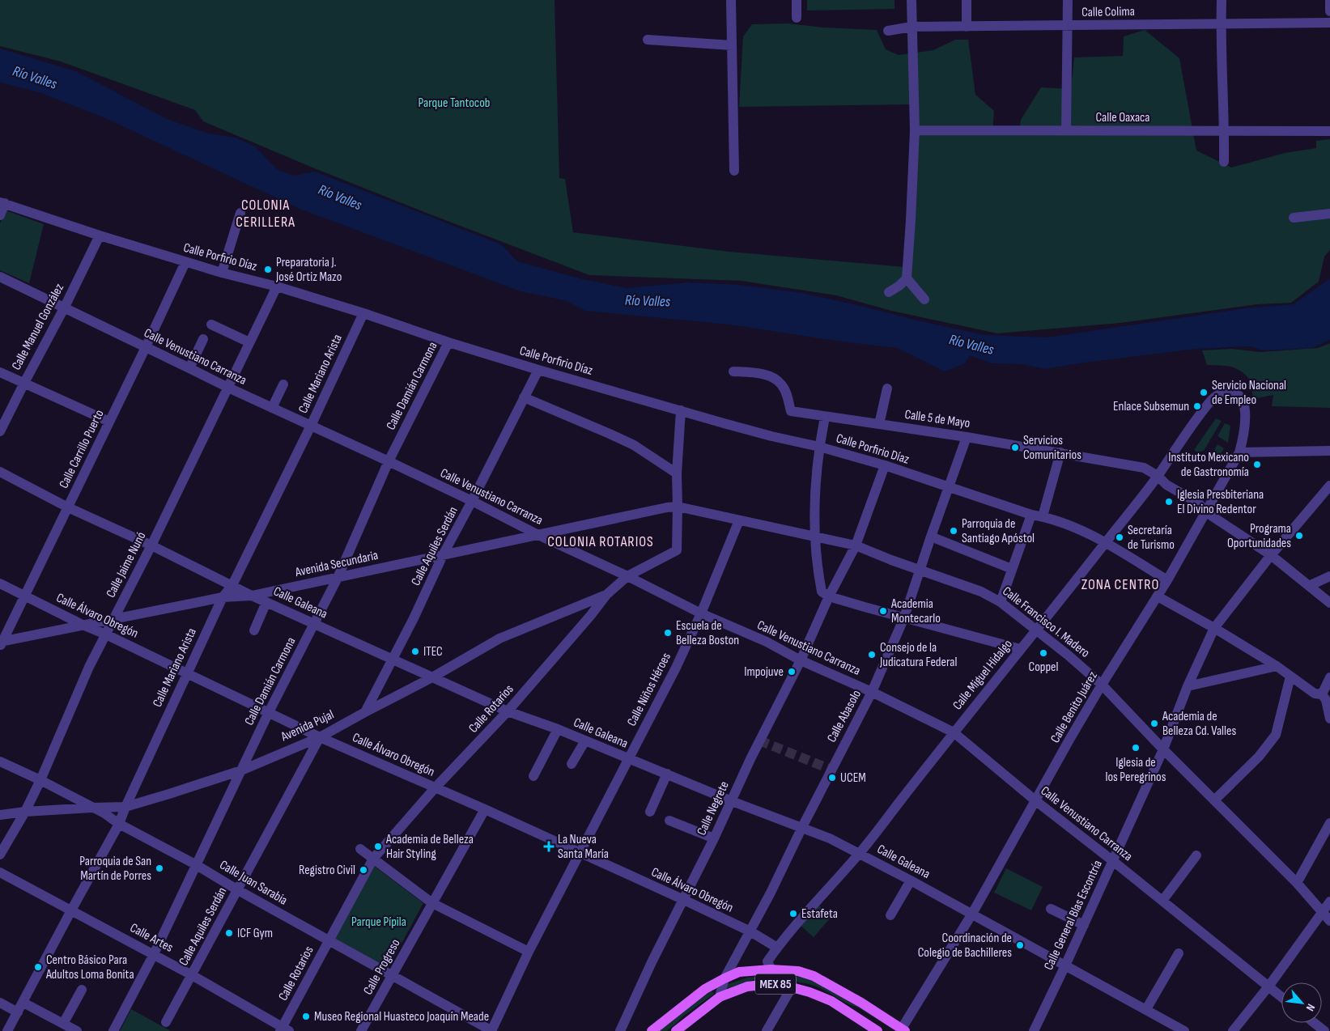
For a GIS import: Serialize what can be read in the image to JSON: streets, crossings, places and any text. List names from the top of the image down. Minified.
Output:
{"streets":{"main road":["MEX 85"],"street":["Calle Colima","Calle Oaxaca","Calle Porfirio Díaz","Calle Manuel González","Calle Venustiano Carranza","Calle Mariano Arista","Calle Damián Carmona","Calle 5 de Mayo","Calle Carrillo Puerto","Calle Aquiles Serdán","Avenida Secundaria","Calle Jaime Nunó","Calle Galeana","Calle Álvaro Obregón","Calle Francisco I. Madero","Calle Miguel Hidalgo","Calle Niños Héroes","Calle Benito Juárez","Calle Rotarios","Calle Abasolo","Avenida Pujal","Calle Negrete","Calle Juan Sarabia","Calle General Blas Escontría","Calle Artes","Calle Progreso"]},"crossings":[["Calle Porfirio Díaz","Calle Manuel González"],["Calle Porfirio Díaz","Calle Mariano Arista"],["Calle Porfirio Díaz","Calle Damián Carmona"],["Calle Porfirio Díaz","Calle Carrillo Puerto"],["Calle Porfirio Díaz","Calle Aquiles Serdán"],["Calle Porfirio Díaz","Calle Jaime Nunó"],["Calle Porfirio Díaz","Calle Miguel Hidalgo"],["Calle Porfirio Díaz","Calle Benito Juárez"],["Calle Porfirio Díaz","Calle Rotarios"],["Calle Porfirio Díaz","Calle Abasolo"],["Calle Porfirio Díaz","Calle Negrete"],["Calle Manuel González","Calle Venustiano Carranza"],["Calle Venustiano Carranza","Calle Mariano Arista"],["Calle Venustiano Carranza","Calle Damián Carmona"],["Calle Venustiano Carranza","Calle Carrillo Puerto"],["Calle Venustiano Carranza","Calle Aquiles Serdán"],["Calle Venustiano Carranza","Avenida Secundaria"],["Calle Venustiano Carranza","Calle Jaime Nunó"],["Calle Venustiano Carranza","Calle Miguel Hidalgo"],["Calle Venustiano Carranza","Calle Niños Héroes"],["Calle Venustiano Carranza","Calle Benito Juárez"],["Calle Venustiano Carranza","Calle Rotarios"],["Calle Venustiano Carranza","Calle Abasolo"],["Calle Venustiano Carranza","Calle Negrete"],["Calle Venustiano Carranza","Calle General Blas Escontría"],["Calle Mariano Arista","Avenida Secundaria"],["Calle Mariano Arista","Calle Galeana"],["Calle Mariano Arista","Calle Álvaro Obregón"],["Calle Mariano Arista","Avenida Pujal"],["Calle Mariano Arista","Calle Juan Sarabia"],["Calle Mariano Arista","Calle Artes"],["Calle Damián Carmona","Avenida Secundaria"],["Calle Damián Carmona","Calle Galeana"],["Calle Damián Carmona","Calle Álvaro Obregón"],["Calle Damián Carmona","Avenida Pujal"],["Calle Damián Carmona","Calle Juan Sarabia"],["Calle Damián Carmona","Calle Artes"],["Calle 5 de Mayo","Calle Miguel Hidalgo"],["Calle 5 de Mayo","Calle Benito Juárez"],["Calle 5 de Mayo","Calle Abasolo"],["Calle 5 de Mayo","Calle General Blas Escontría"],["Calle Carrillo Puerto","Avenida Secundaria"],["Calle Carrillo Puerto","Calle Galeana"],["Calle Carrillo Puerto","Calle Álvaro Obregón"],["Calle Aquiles Serdán","Avenida Secundaria"],["Calle Aquiles Serdán","Calle Galeana"],["Calle Aquiles Serdán","Calle Álvaro Obregón"],["Calle Aquiles Serdán","Avenida Pujal"],["Calle Aquiles Serdán","Calle Juan Sarabia"],["Calle Aquiles Serdán","Calle Artes"],["Avenida Secundaria","Calle Jaime Nunó"],["Avenida Secundaria","Calle Galeana"],["Avenida Secundaria","Calle Álvaro Obregón"],["Avenida Secundaria","Calle Francisco I. Madero"],["Avenida Secundaria","Calle Rotarios"],["Calle Jaime Nunó","Calle Galeana"],["Calle Jaime Nunó","Calle Álvaro Obregón"],["Calle Jaime Nunó","Avenida Pujal"],["Calle Jaime Nunó","Calle Juan Sarabia"],["Calle Galeana","Calle Miguel Hidalgo"],["Calle Galeana","Calle Niños Héroes"],["Calle Galeana","Calle Benito Juárez"],["Calle Galeana","Calle Rotarios"],["Calle Galeana","Calle Abasolo"],["Calle Galeana","Avenida Pujal"],["Calle Galeana","Calle Negrete"],["Calle Galeana","Calle General Blas Escontría"],["Calle Álvaro Obregón","Calle Miguel Hidalgo"],["Calle Álvaro Obregón","Calle Niños Héroes"],["Calle Álvaro Obregón","Calle Rotarios"],["Calle Álvaro Obregón","Calle Abasolo"],["Calle Álvaro Obregón","Avenida Pujal"],["Calle Álvaro Obregón","Calle Negrete"],["Calle Álvaro Obregón","Calle Progreso"],["Calle Francisco I. Madero","Calle Miguel Hidalgo"],["Calle Francisco I. Madero","Calle Niños Héroes"],["Calle Francisco I. Madero","Calle Benito Juárez"],["Calle Francisco I. Madero","Calle Rotarios"],["Calle Francisco I. Madero","Calle Abasolo"],["Calle Francisco I. Madero","Calle Negrete"],["Calle Francisco I. Madero","Calle General Blas Escontría"],["Calle Miguel Hidalgo","Calle Benito Juárez"],["Calle Miguel Hidalgo","MEX 85"],["Calle Niños Héroes","Calle Juan Sarabia"],["Calle Benito Juárez","MEX 85"],["Calle Rotarios","Avenida Pujal"],["Calle Rotarios","Calle Juan Sarabia"],["Calle Rotarios","Calle Artes"],["Calle Abasolo","MEX 85"],["Avenida Pujal","Calle Juan Sarabia"],["Calle Juan Sarabia","Calle Progreso"]],"districts":["COLONIA CERILLERA","COLONIA ROTARIOS","ZONA CENTRO"],"water":["Río Valles"],"parks":["Parque Tantocob","Parque Pípila"],"places":{"other":["Preparatoria J. José Ortiz Mazo","Servicio Nacional de Empleo","Enlace Subsemun","Servicios Comunitarios","Instituto Mexicano de Gastronomía","Iglesia Presbiteriana El Divino Redentor","Parroquia de Santiago Apóstol","Programa Oportunidades","Secretaría de Turismo","Academia Montecarlo","Escuela de Belleza Boston","ITEC","Coppel","Consejo de la Judicatura Federal","Impojuve","Academia de Belleza Cd. Valles","Iglesia de los Peregrinos","UCEM","Academia de Belleza Hair Styling","Parroquia de San Martín de Porres","Registro Civil","Estafeta","ICF Gym","Coordinación de Colegio de Bachilleres","Centro Básico Para Adultos Loma Bonita","Museo Regional Huasteco Joaquín Meade"],"health":["La Nueva Santa María"]},"north":"bottom right"}
